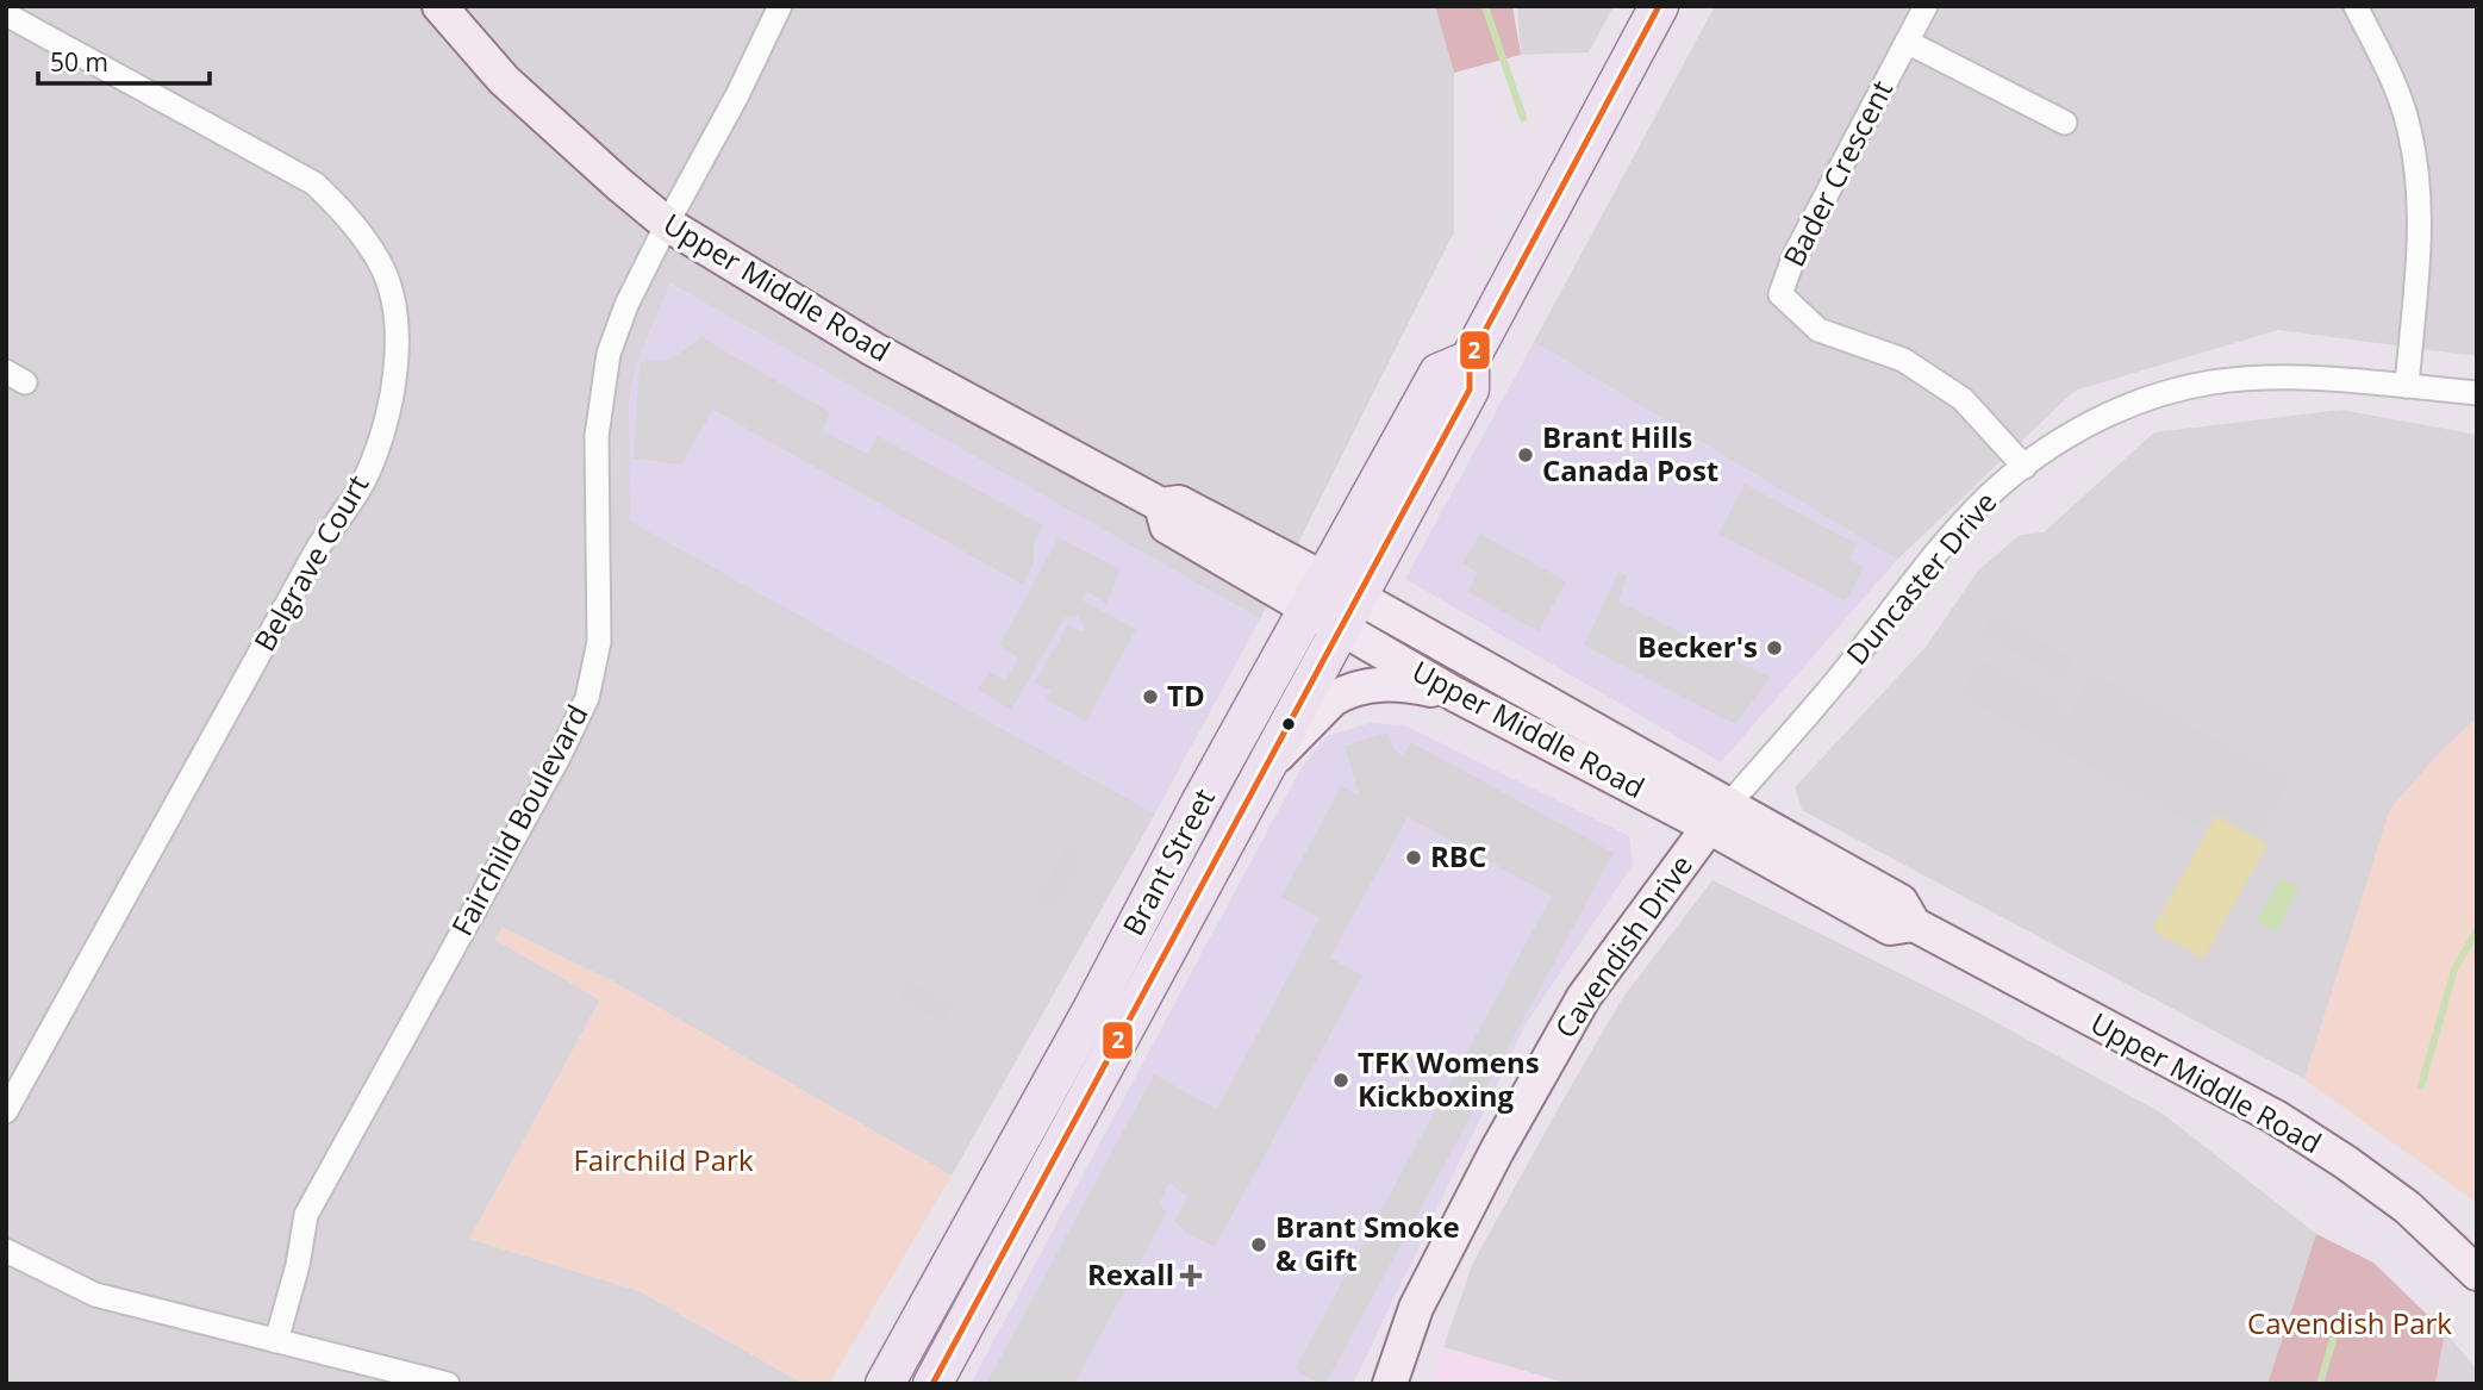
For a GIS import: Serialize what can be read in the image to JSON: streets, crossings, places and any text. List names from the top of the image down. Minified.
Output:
{"streets":{"main road":["Upper Middle Road","Brant Street","Cavendish Drive"],"street":["Bader Crescent","Belgrave Court","Duncaster Drive","Fairchild Boulevard"]},"crossings":[["Bader Crescent","Duncaster Drive"],["Upper Middle Road","Duncaster Drive"],["Upper Middle Road","Fairchild Boulevard"],["Upper Middle Road","Brant Street"],["Upper Middle Road","Cavendish Drive"],["Duncaster Drive","Cavendish Drive"]],"parks":["Fairchild Park","Cavendish Park"],"places":{"other":["Brant Hills Canada Post","Becker's","TD","RBC","TFK Womens Kickboxing","Brant Smoke & Gift"],"health":["Rexall"]},"lines":["transit line 2"],"scale_bar":"50 m"}
